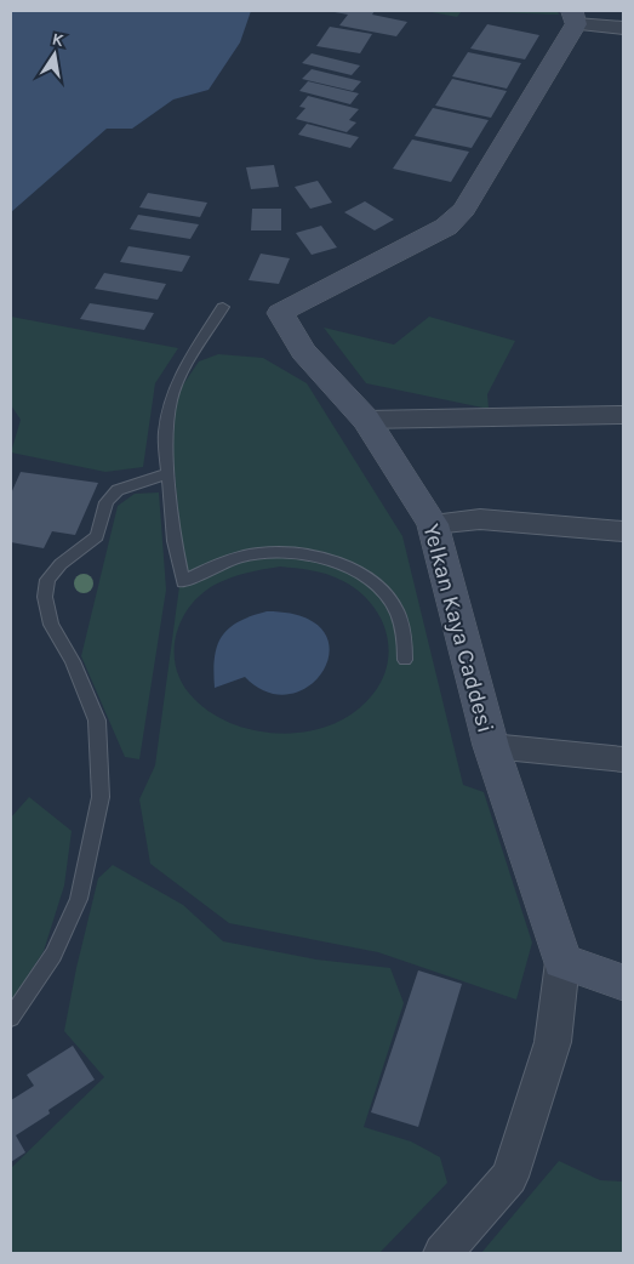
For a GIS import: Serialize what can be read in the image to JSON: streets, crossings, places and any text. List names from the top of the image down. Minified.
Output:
{"streets":{"street":["Yelkan Kaya Caddesi"]},"north":"top"}
